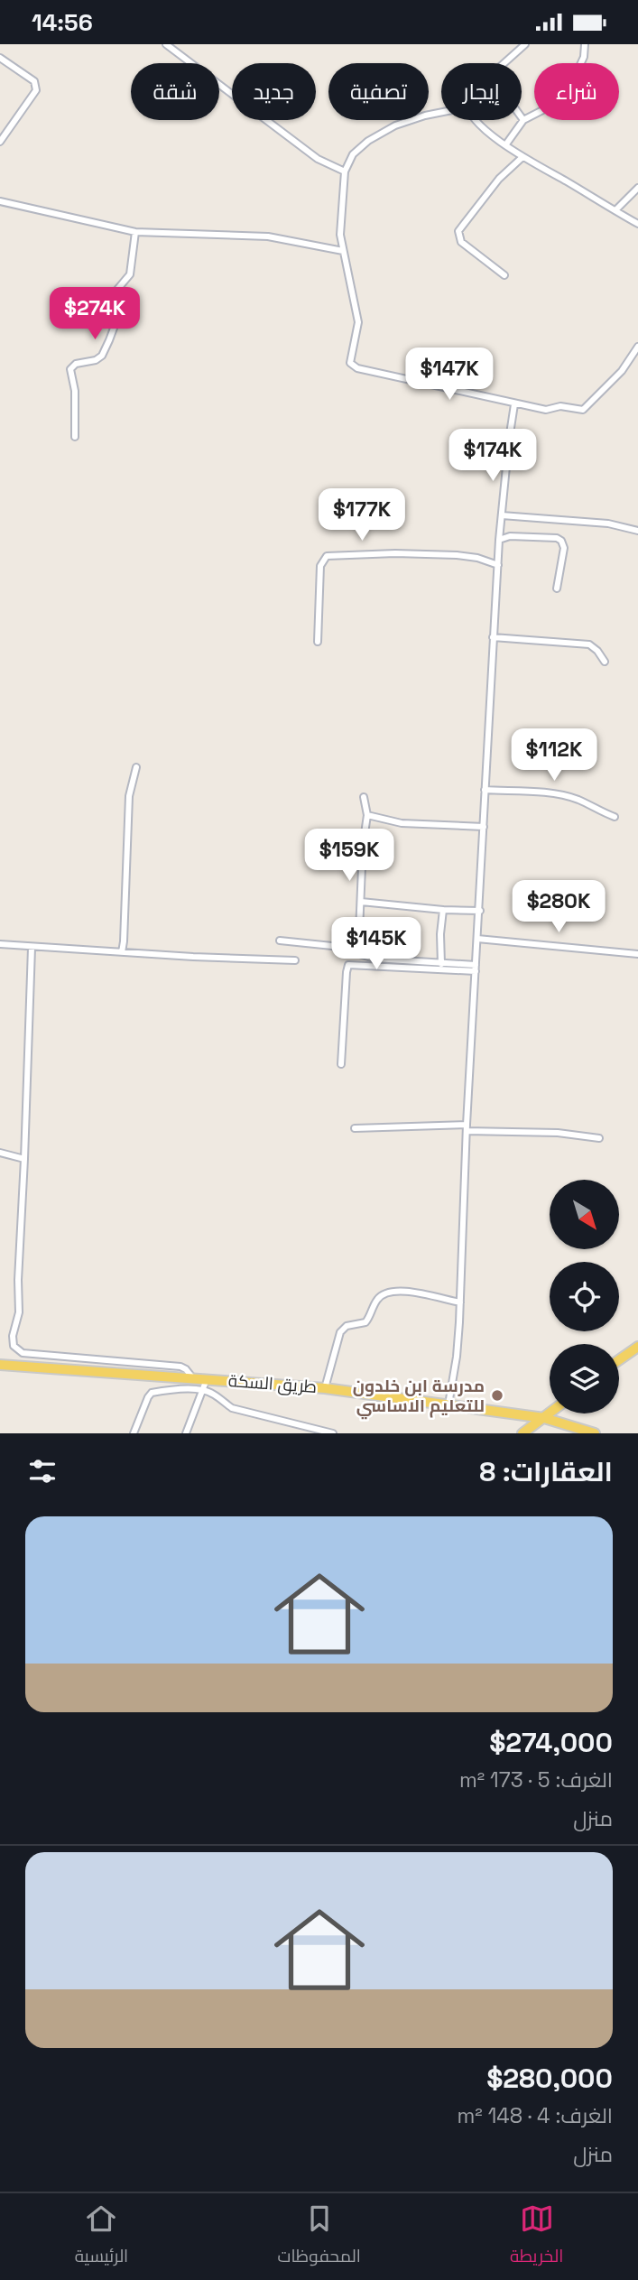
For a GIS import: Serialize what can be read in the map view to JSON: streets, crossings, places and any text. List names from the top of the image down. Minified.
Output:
{"streets":{"main road":["طريق السكة"]},"places":["مدرسة ابن خلدون للتعليم الاساسي"],"north":"bottom right","page":{"status":"14:56","chip":["شراء","إيجار","تصفية","جديد","شقة"],"price":["$274K","$147K","$174K","$177K","$112K","$159K","$280K","$145K"],"heading":"العقارات: 8","list":[{"name":"$274,000","note":"الغرف: 5 · 173 m² · منزل"},{"name":"$280,000","note":"الغرف: 4 · 148 m² · منزل"}],"tabs":["الخريطة","المحفوظات","الرئيسية"]}}
